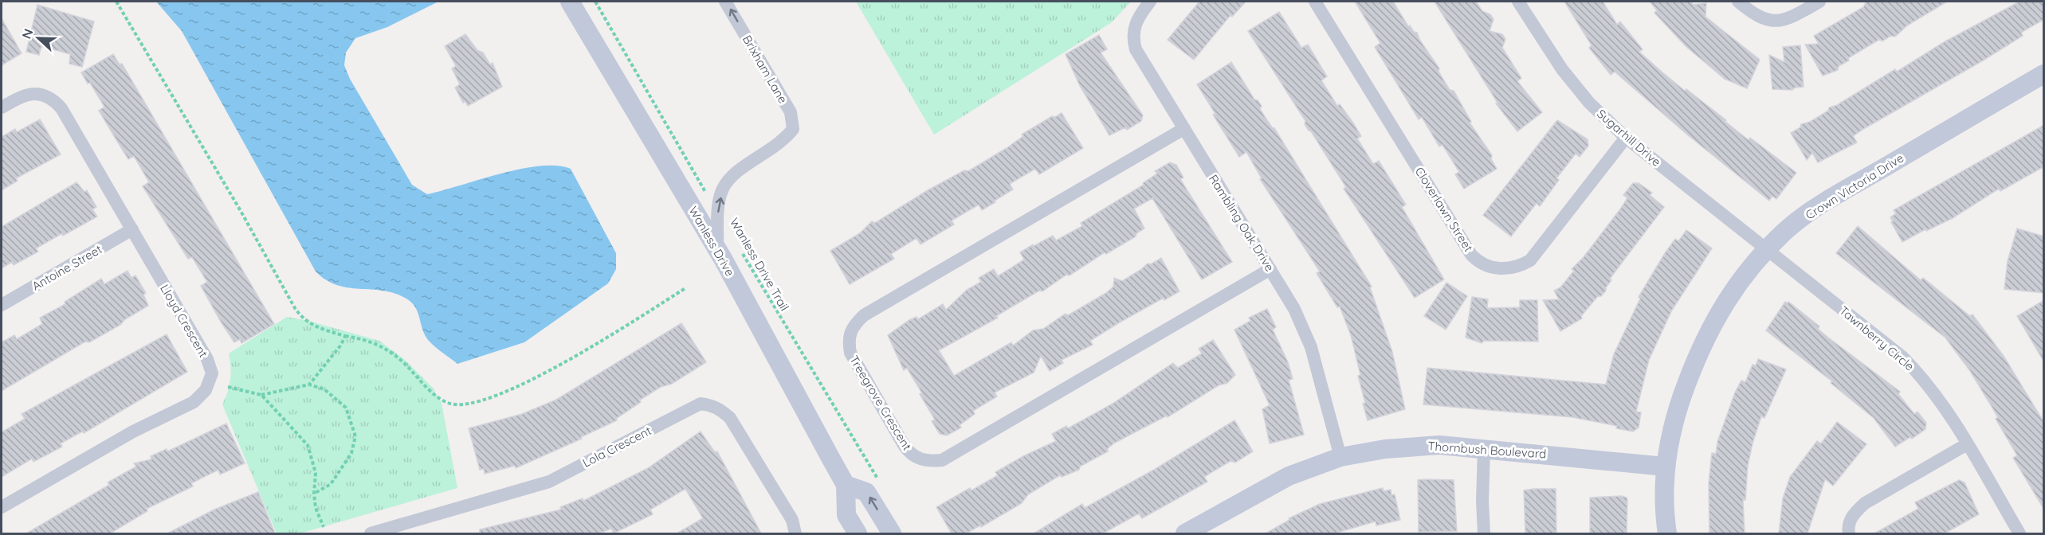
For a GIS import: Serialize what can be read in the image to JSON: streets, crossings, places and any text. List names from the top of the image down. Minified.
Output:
{"streets":{"street":["Brixham Lane","Sugarhill Drive","Crown Victoria Drive","Cloverlawn Street","Rambling Oak Drive","Wanless Drive","Antoine Street","Lloyd Crescent","Tawnberry Circle","Treegrove Crescent","Lola Crescent","Thornbush Boulevard"],"path":["Wanless Drive Trail"]},"crossings":[["Brixham Lane","Wanless Drive"],["Brixham Lane","Wanless Drive Trail"],["Sugarhill Drive","Crown Victoria Drive"],["Sugarhill Drive","Cloverlawn Street"],["Sugarhill Drive","Tawnberry Circle"],["Crown Victoria Drive","Tawnberry Circle"],["Crown Victoria Drive","Thornbush Boulevard"],["Rambling Oak Drive","Treegrove Crescent"],["Rambling Oak Drive","Thornbush Boulevard"],["Antoine Street","Lloyd Crescent"]],"one_way":["Brixham Lane"],"north":"left"}
